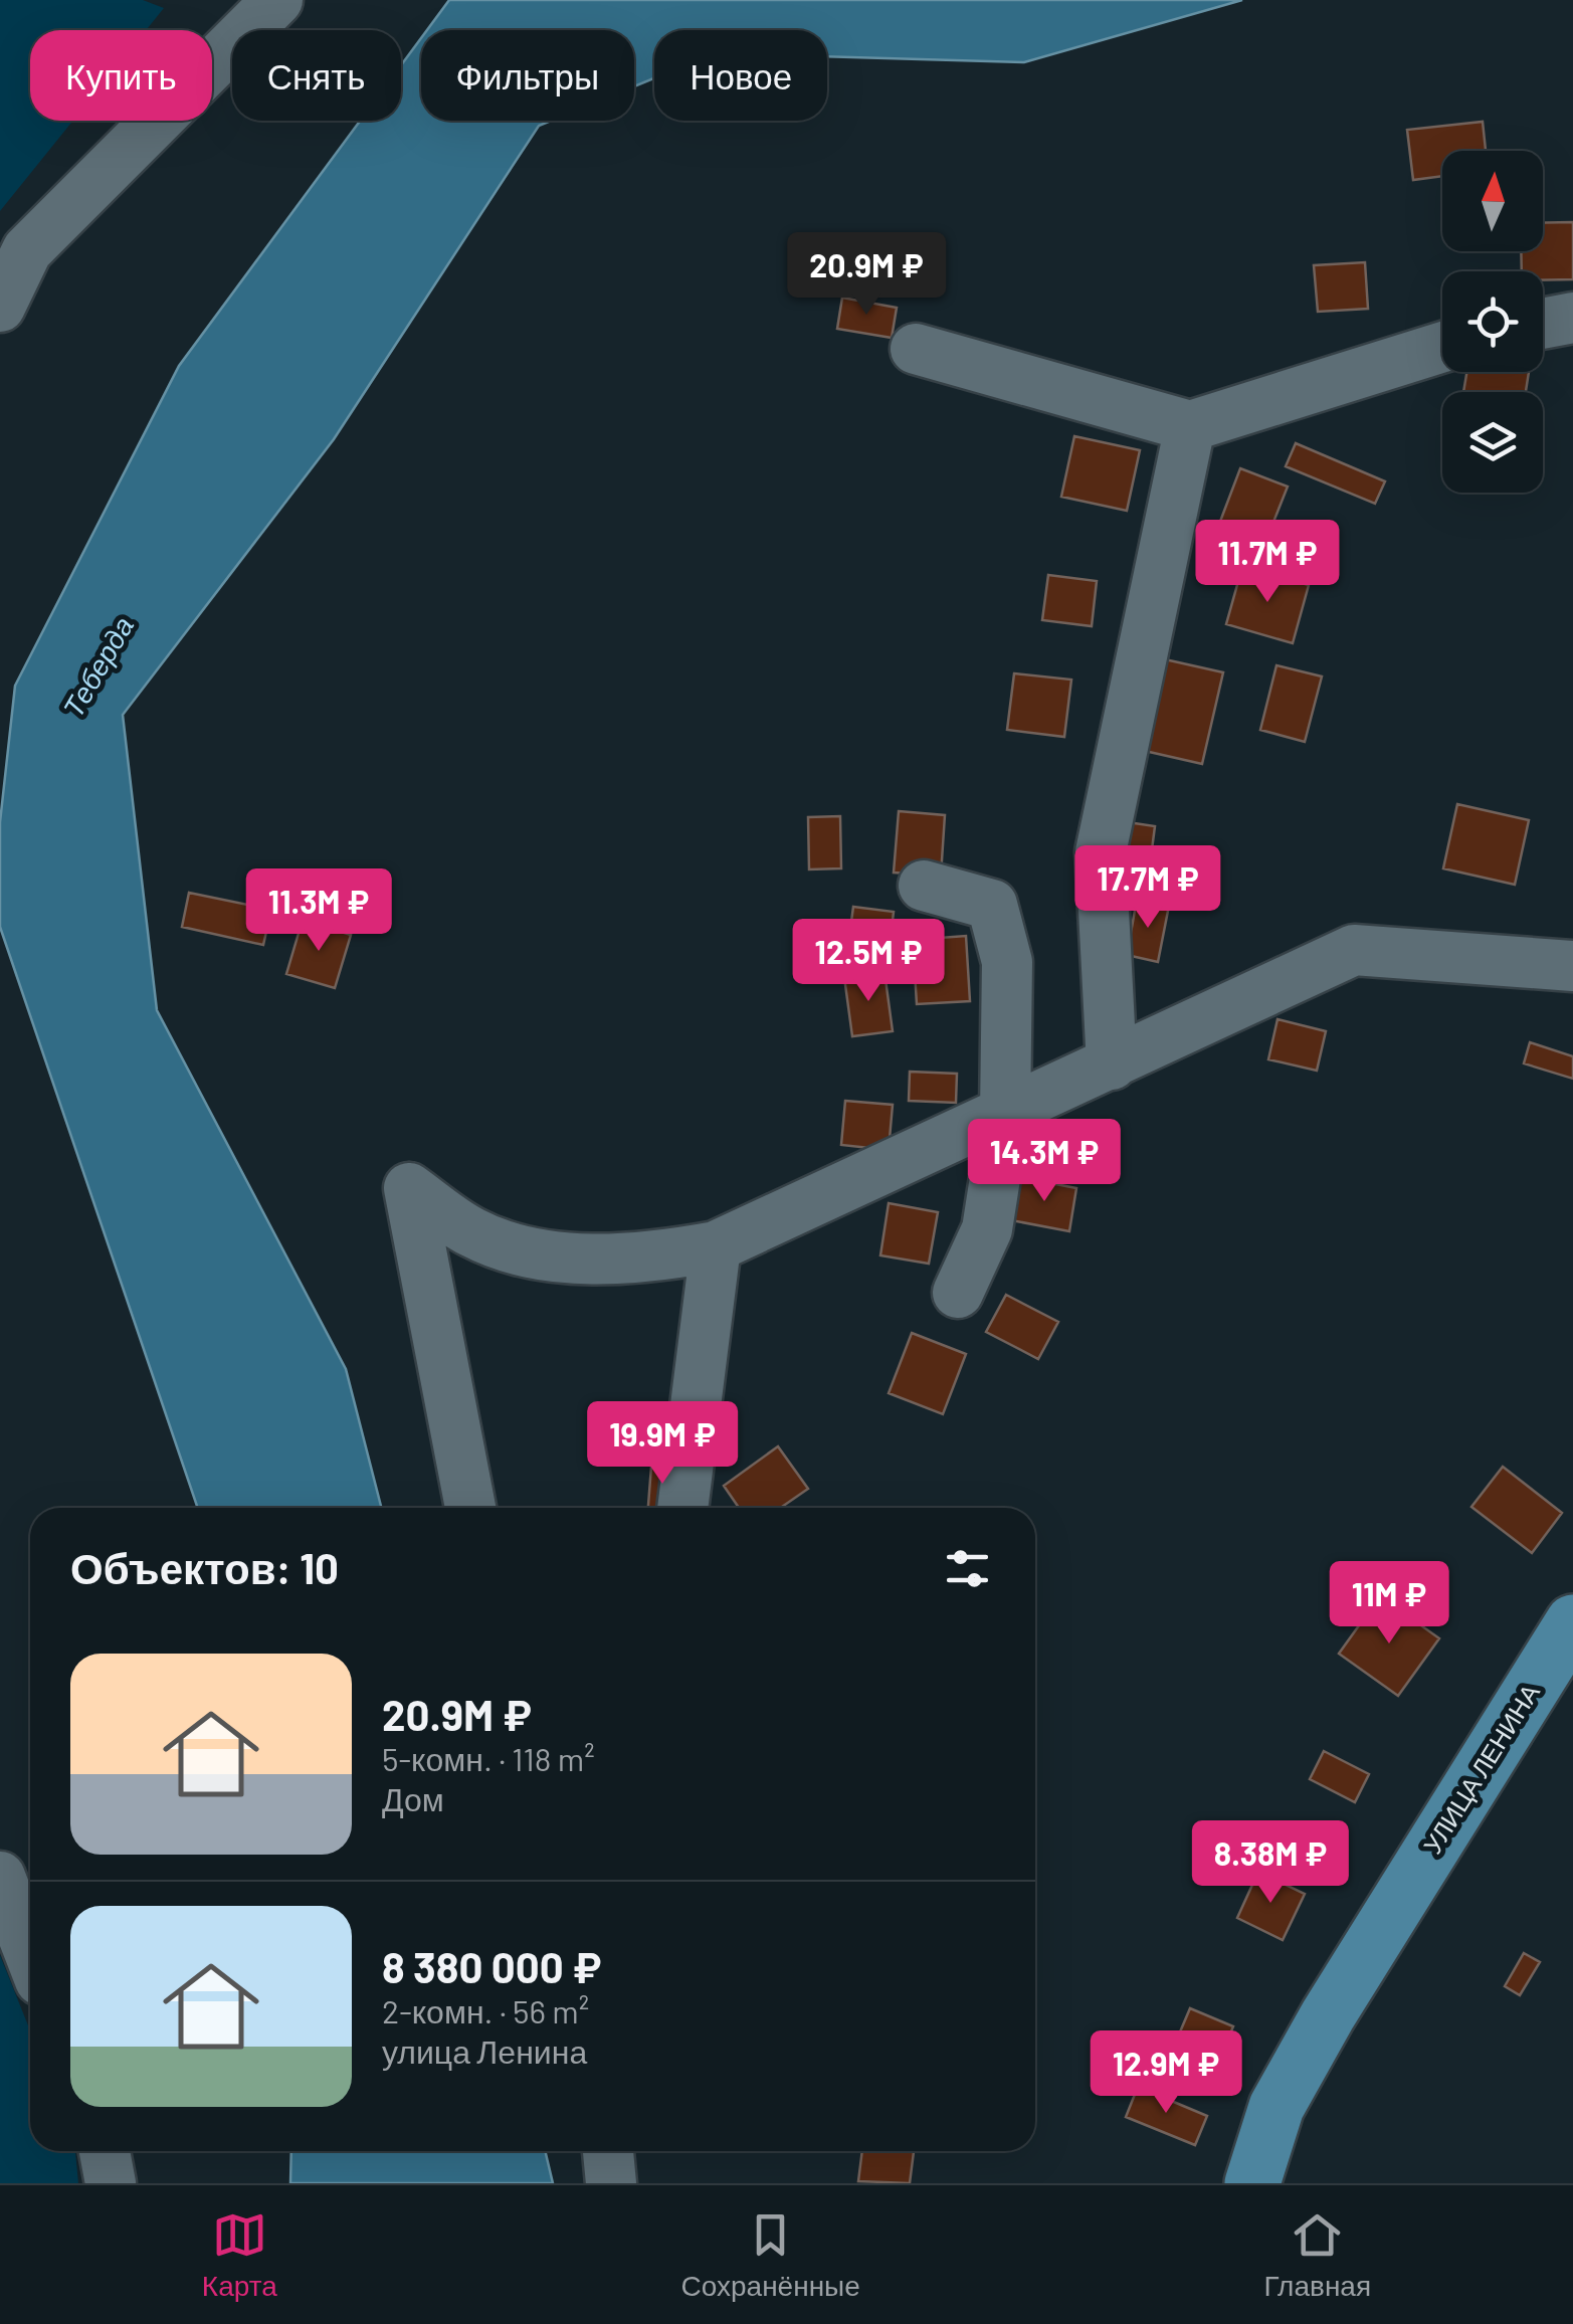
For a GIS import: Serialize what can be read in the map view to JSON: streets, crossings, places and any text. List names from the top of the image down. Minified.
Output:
{"streets":{"main road":["УЛИЦА ЛЕНИНА"]},"water":["Теберда"],"north":"top","page":{"chip":["Купить","Снять","Фильтры","Новое"],"price":["20.9M ₽","11.7M ₽","17.7M ₽","11.3M ₽","12.5M ₽","14.3M ₽","19.9M ₽","11M ₽","8.38M ₽","12.9M ₽"],"heading":"Объектов: 10","list":[{"name":"20.9M ₽","note":"5-комн. · 118 m² · Дом"},{"name":"8 380 000 ₽","note":"2-комн. · 56 m² · улица Ленина"}],"tabs":["Карта","Сохранённые","Главная"]}}
